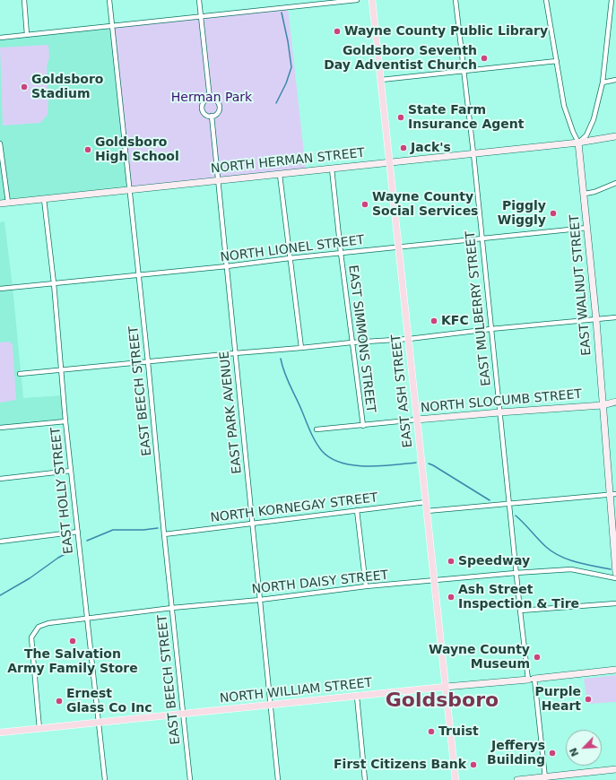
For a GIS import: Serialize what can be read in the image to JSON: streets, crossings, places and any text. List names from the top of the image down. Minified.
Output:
{"streets":{"main road":["EAST ASH STREET","NORTH WILLIAM STREET"],"street":["NORTH HERMAN STREET","NORTH LIONEL STREET","EAST WALNUT STREET","EAST MULBERRY STREET","EAST SIMMONS STREET","EAST BEECH STREET","NORTH SLOCUMB STREET","EAST PARK AVENUE","EAST HOLLY STREET","NORTH KORNEGAY STREET","NORTH DAISY STREET"]},"crossings":[["NORTH HERMAN STREET","EAST WALNUT STREET"],["NORTH HERMAN STREET","EAST MULBERRY STREET"],["NORTH HERMAN STREET","EAST SIMMONS STREET"],["NORTH HERMAN STREET","EAST BEECH STREET"],["NORTH HERMAN STREET","EAST ASH STREET"],["NORTH HERMAN STREET","EAST PARK AVENUE"],["NORTH HERMAN STREET","EAST HOLLY STREET"],["NORTH LIONEL STREET","EAST WALNUT STREET"],["NORTH LIONEL STREET","EAST MULBERRY STREET"],["NORTH LIONEL STREET","EAST SIMMONS STREET"],["NORTH LIONEL STREET","EAST BEECH STREET"],["NORTH LIONEL STREET","EAST ASH STREET"],["NORTH LIONEL STREET","EAST PARK AVENUE"],["NORTH LIONEL STREET","EAST HOLLY STREET"],["EAST WALNUT STREET","NORTH SLOCUMB STREET"],["EAST MULBERRY STREET","NORTH SLOCUMB STREET"],["EAST MULBERRY STREET","NORTH DAISY STREET"],["EAST MULBERRY STREET","NORTH WILLIAM STREET"],["EAST SIMMONS STREET","NORTH SLOCUMB STREET"],["EAST BEECH STREET","NORTH KORNEGAY STREET"],["EAST BEECH STREET","NORTH DAISY STREET"],["EAST BEECH STREET","NORTH WILLIAM STREET"],["EAST ASH STREET","NORTH SLOCUMB STREET"],["EAST ASH STREET","NORTH KORNEGAY STREET"],["EAST ASH STREET","NORTH DAISY STREET"],["EAST ASH STREET","NORTH WILLIAM STREET"],["EAST PARK AVENUE","NORTH KORNEGAY STREET"],["EAST PARK AVENUE","NORTH DAISY STREET"],["EAST PARK AVENUE","NORTH WILLIAM STREET"],["EAST HOLLY STREET","NORTH DAISY STREET"],["EAST HOLLY STREET","NORTH WILLIAM STREET"],["NORTH DAISY STREET","NORTH WILLIAM STREET"]],"districts":["Goldsboro"],"parks":["Herman Park"],"places":["Wayne County Public Library","Goldsboro Seventh Day Adventist Church","Goldsboro Stadium","State Farm Insurance Agent","Jack's","Goldsboro High School","Wayne County Social Services","Piggly Wiggly","KFC","Speedway","Ash Street Inspection & Tire","The Salvation Army Family Store","Wayne County Museum","Purple Heart","Ernest Glass Co Inc","Truist","Jefferys Building","First Citizens Bank"],"north":"bottom left"}
